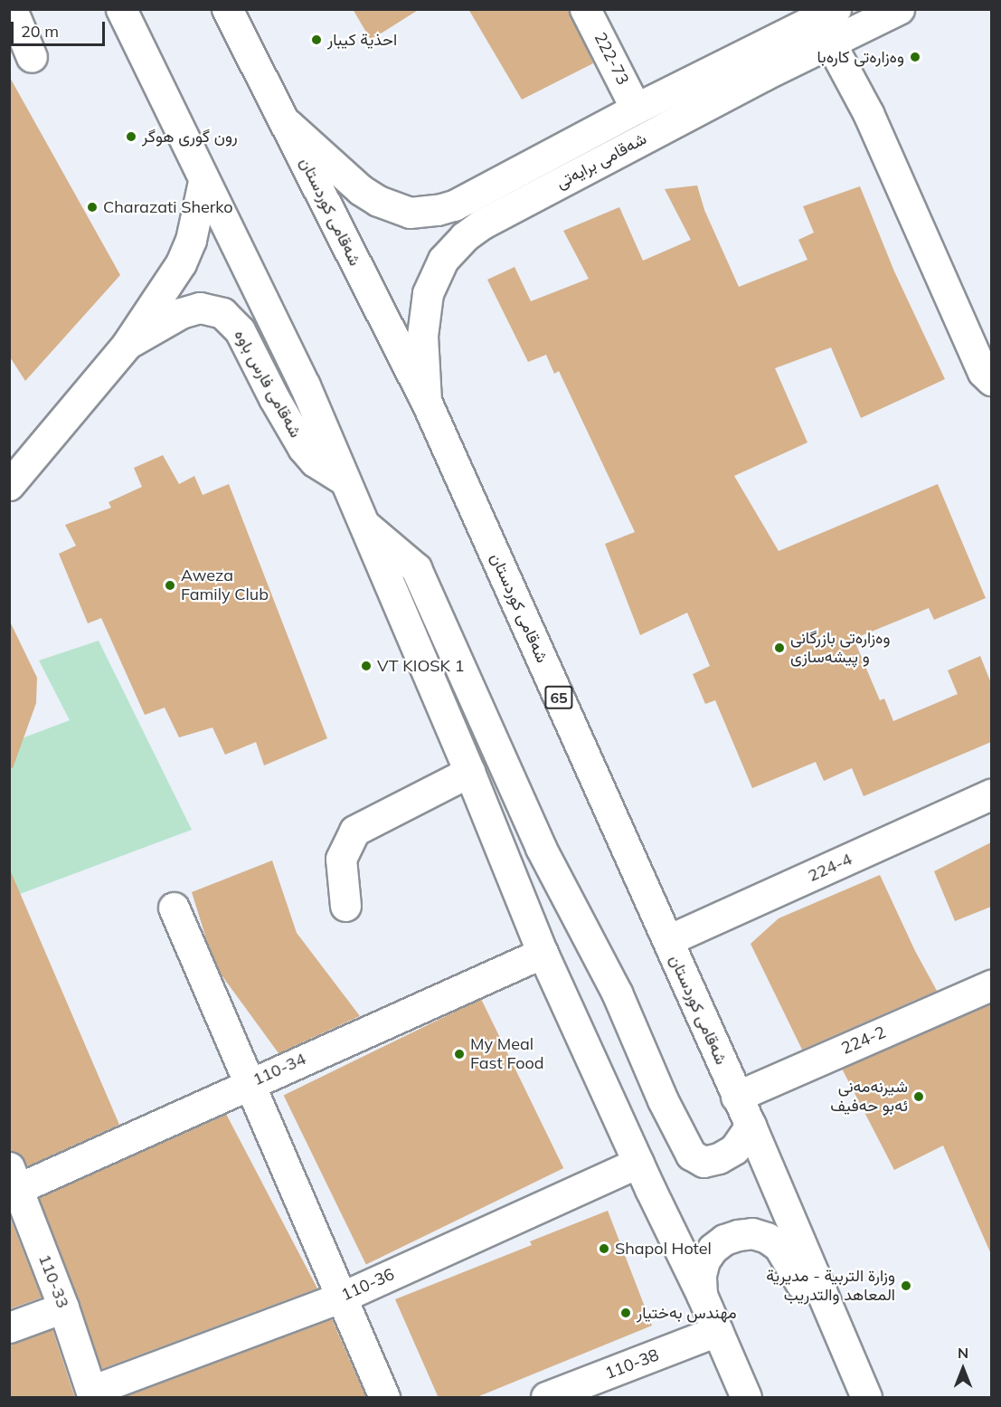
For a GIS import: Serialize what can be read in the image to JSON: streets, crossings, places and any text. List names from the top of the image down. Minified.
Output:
{"streets":{"main road":["222-73","شەقامی برایەتی","شەقامی کوردستان","شەقامی فارس باوە","65","224-4","224-2","110-34","110-33","110-36","110-38"]},"crossings":[["222-73","شەقامی برایەتی"],["شەقامی برایەتی","شەقامی کوردستان"],["شەقامی کوردستان","224-4"],["شەقامی کوردستان","224-2"],["110-34","110-33"],["110-33","110-36"]],"places":["احذية كيبار","وەزارەتی کارەبا","رون گوری هوگر","Charazati Sherko","Aweza Family Club","وەزارەتی بازرگانی و پیشەسازی","VT KIOSK 1","My Meal Fast Food","شیرنەمەنی ئەبو حەفیف","Shapol Hotel","وزارة التربية - مديرية المعاهد والتدريب","مهندس بەختیار"],"scale_bar":"20 m","north":"top"}
